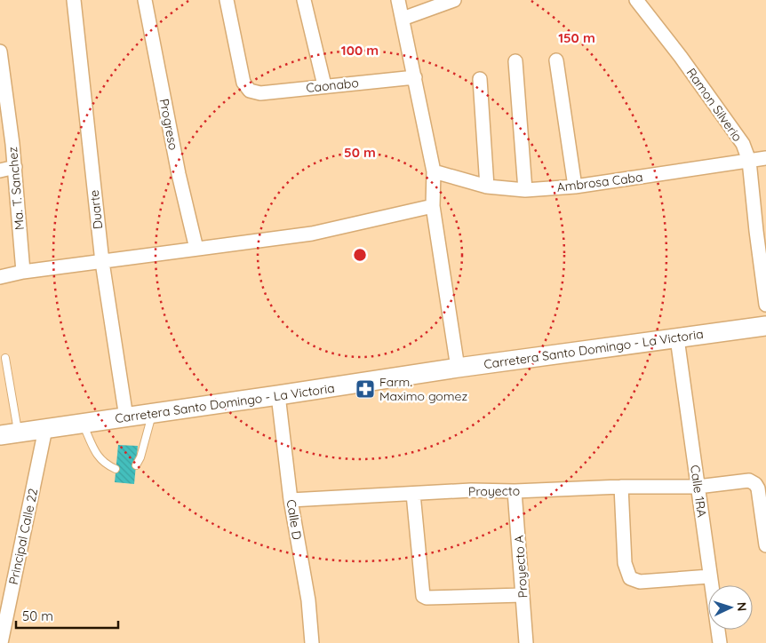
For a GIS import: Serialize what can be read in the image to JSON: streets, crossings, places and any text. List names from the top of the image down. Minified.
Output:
{"streets":{"main road":["Carretera Santo Domingo - La Victoria"],"street":["Caonabo","Ramon Silverio","Progreso","Ambrosa Caba","Ma. T. Sanchez","Duarte","Proyecto","Calle 1RA","Calle D","Principal Calle 22","Proyecto A"]},"crossings":[["Ramon Silverio","Ambrosa Caba"],["Duarte","Carretera Santo Domingo - La Victoria"],["Carretera Santo Domingo - La Victoria","Calle 1RA"],["Carretera Santo Domingo - La Victoria","Calle D"],["Carretera Santo Domingo - La Victoria","Principal Calle 22"],["Proyecto","Calle 1RA"],["Proyecto","Calle D"],["Proyecto","Proyecto A"]],"places":{"pharmacy":["Farm. Maximo gomez"]},"scale_bar":"50 m","north":"right","rings":["150 m","100 m","50 m"]}
